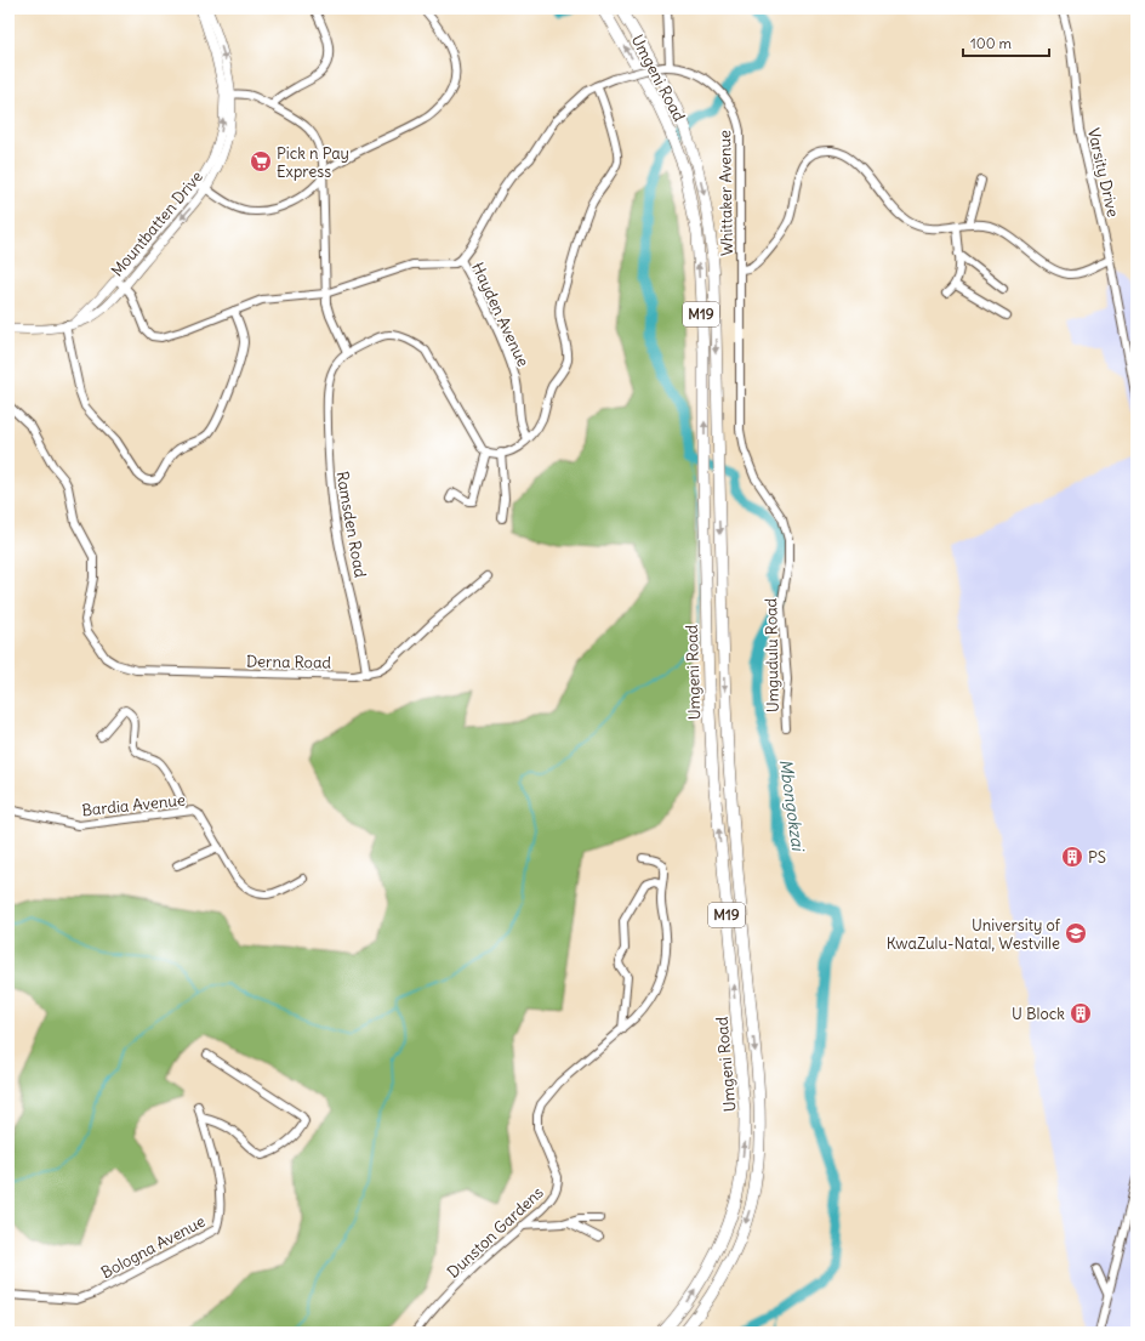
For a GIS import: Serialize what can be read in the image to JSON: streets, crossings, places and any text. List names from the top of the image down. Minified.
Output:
{"streets":{"highway":["Umgeni Road","M19"],"main road":["Mountbatten Drive"],"street":["Varsity Drive","Whittaker Avenue","Hayden Avenue","Ramsden Road","Umgudulu Road","Derna Road","Bardia Avenue","Dunston Gardens","Bologna Avenue"]},"crossings":[["Whittaker Avenue","Hayden Avenue"],["Whittaker Avenue","Umgudulu Road"],["Ramsden Road","Derna Road"]],"water":["Mbongokzai"],"places":{"supermarket":["Pick n Pay Express"],"building":["PS","U Block"],"school or university":["University of KwaZulu-Natal, Westville"]},"scale_bar":"100 m"}
